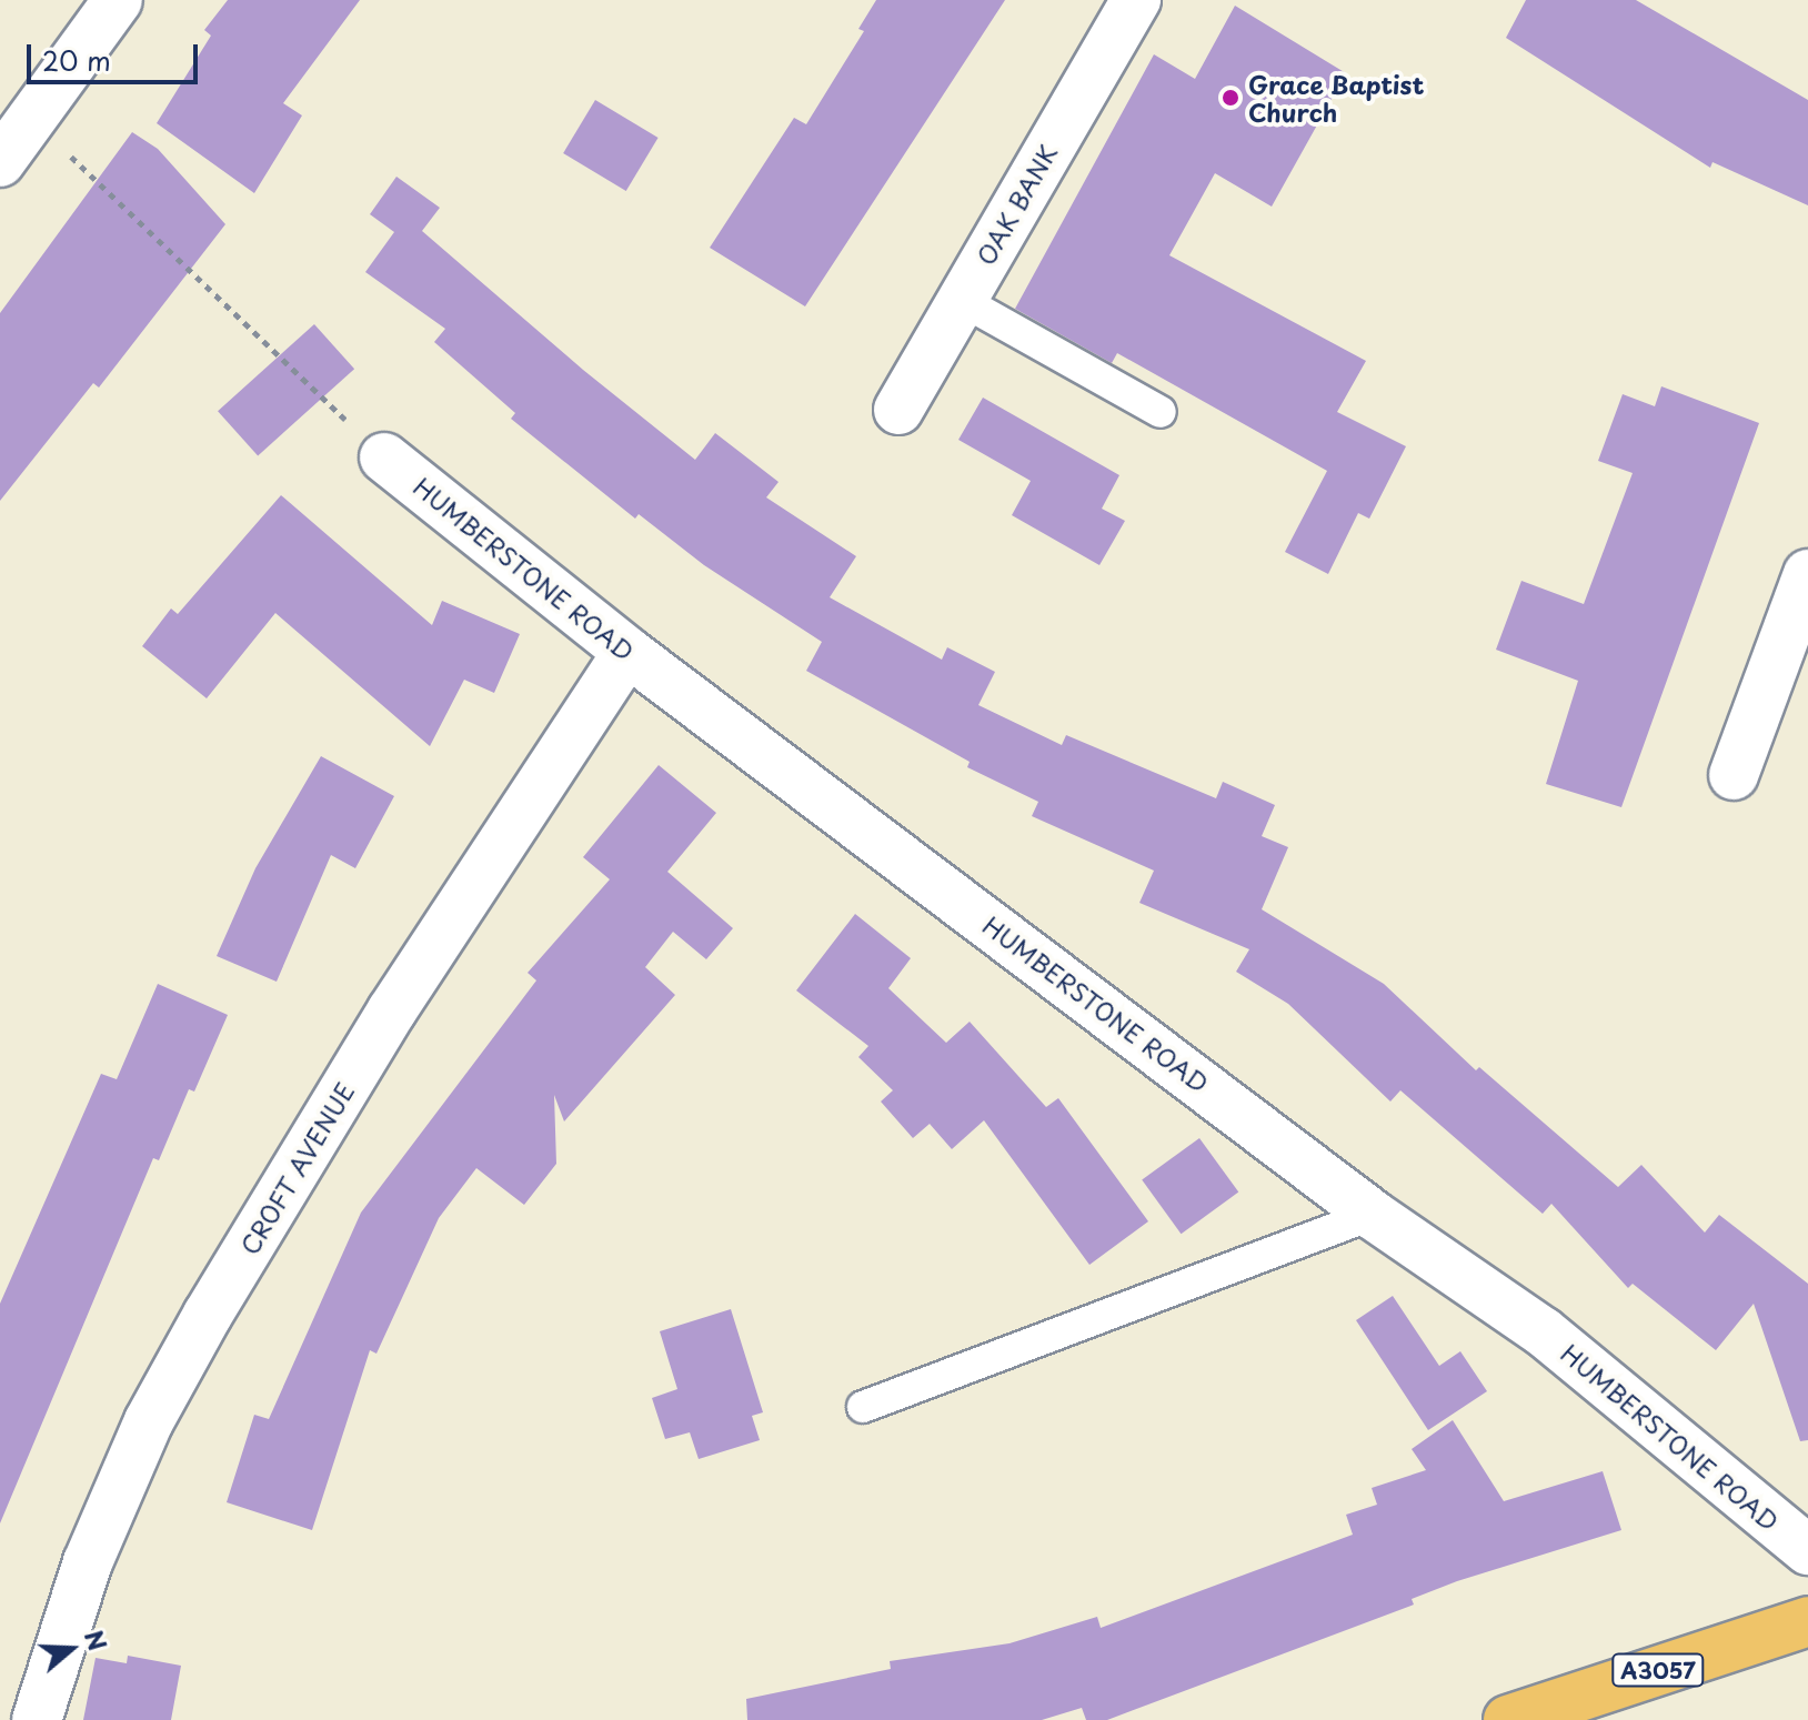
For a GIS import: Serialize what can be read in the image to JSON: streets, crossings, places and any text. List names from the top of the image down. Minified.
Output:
{"streets":{"main road":["A3057"],"street":["OAK BANK","HUMBERSTONE ROAD","CROFT AVENUE"]},"crossings":[["HUMBERSTONE ROAD","CROFT AVENUE"]],"places":["Grace Baptist Church"],"scale_bar":"20 m","north":"right"}
